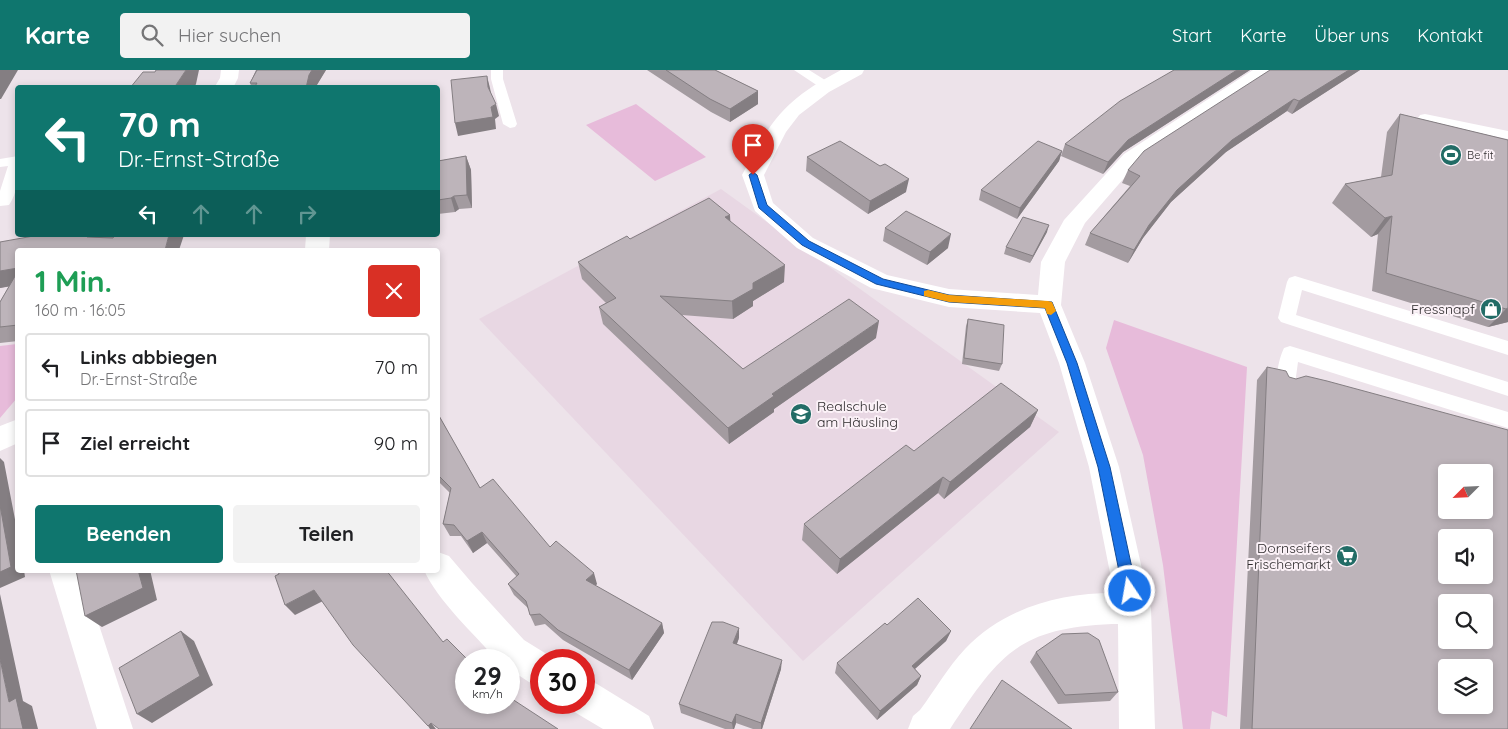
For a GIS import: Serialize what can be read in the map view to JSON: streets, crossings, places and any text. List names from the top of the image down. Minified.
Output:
{"places":{"sports":["Be fit"],"shop":["Fressnapf"],"school or university":["Realschule am Häusling"],"supermarket":["Dornseifers Frischemarkt"]},"north":"bottom left","page":{"header":"Karte","search":"Hier suchen","nav":["Start","Karte","Über uns","Kontakt"],"turn":["70 m","Dr.-Ernst-Straße"],"heading":["1 Min.","160 m · 16:05"],"list":[{"name":"Links abbiegen","note":"Dr.-Ernst-Straße","value":"70 m"},{"name":"Ziel erreicht","value":"90 m"}],"buttons":["Beenden","Teilen"],"speed":"29 km/h","limit":"30"}}
